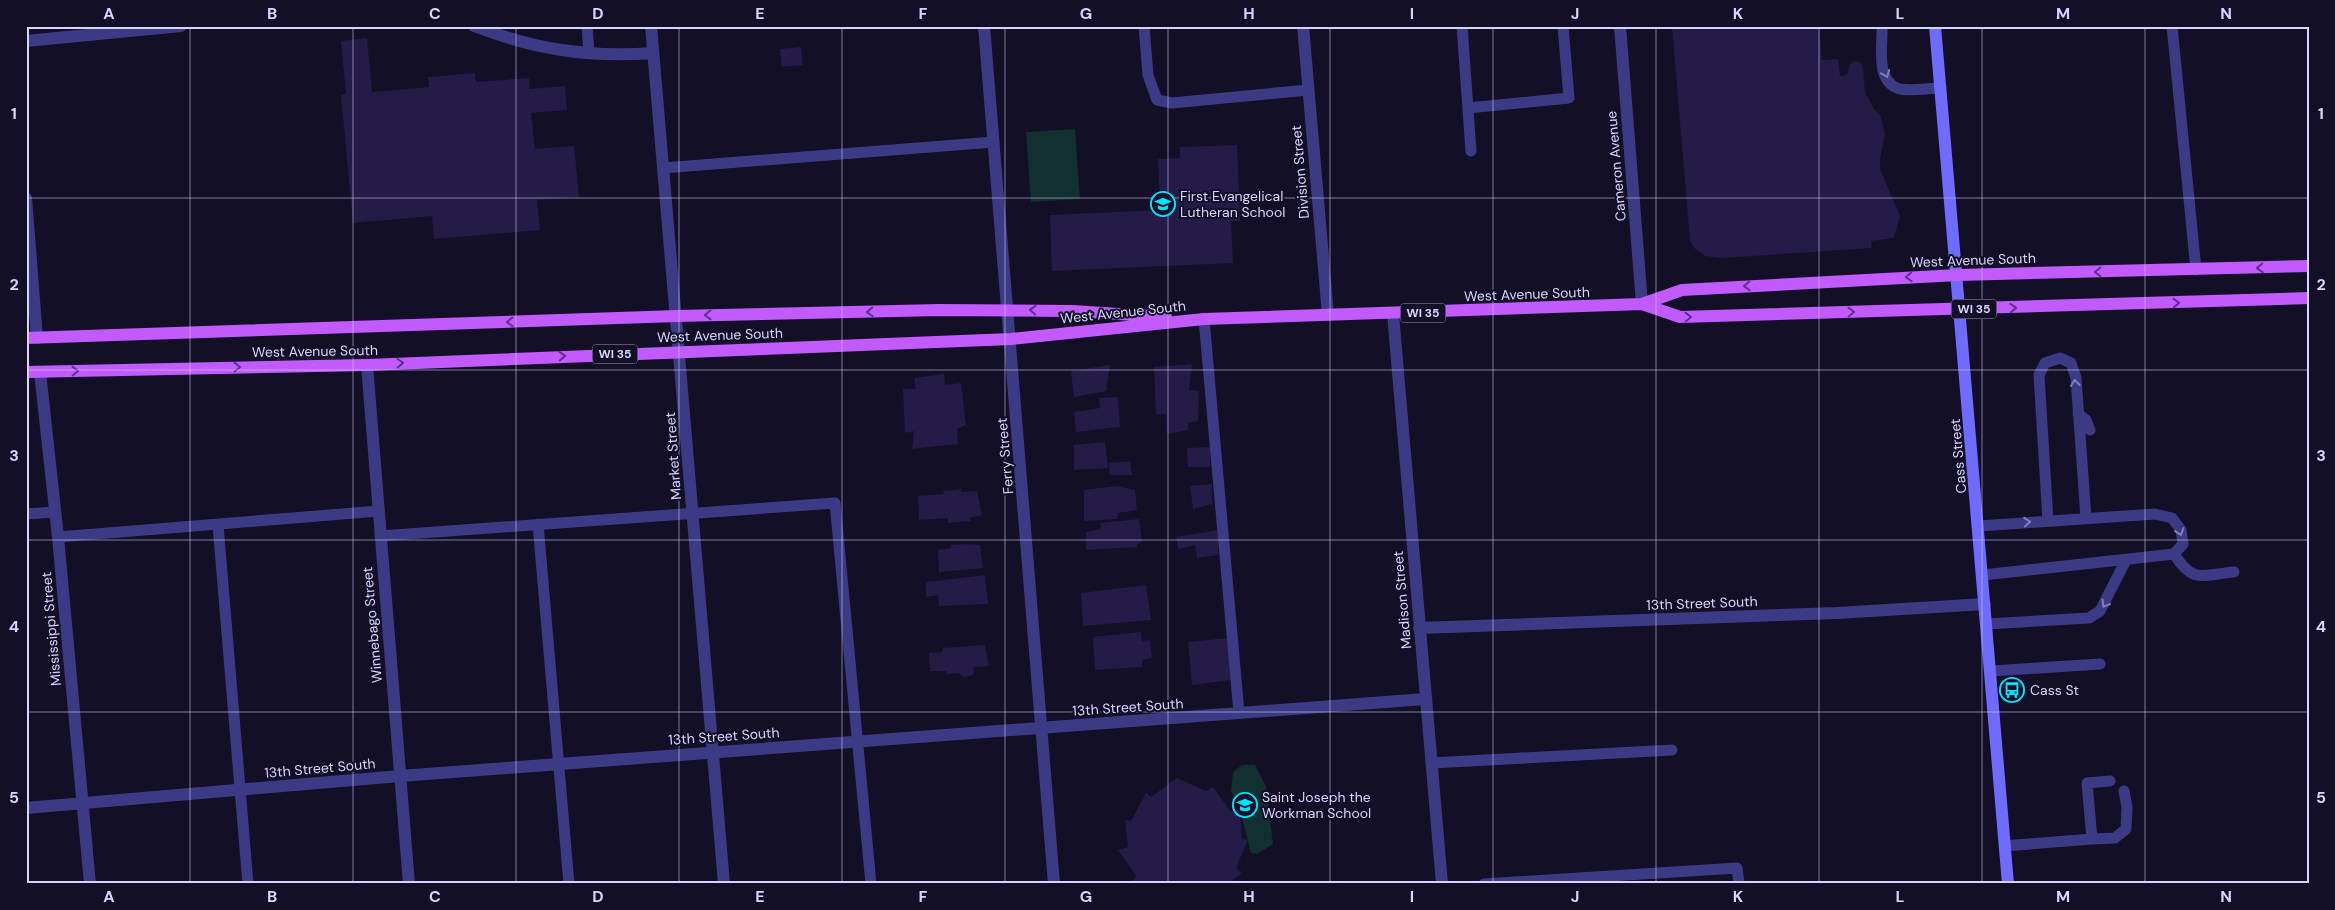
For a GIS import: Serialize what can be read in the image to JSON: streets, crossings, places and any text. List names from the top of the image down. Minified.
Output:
{"streets":{"main road":["West Avenue South","WI 35"],"street":["Cameron Avenue","Division Street","Market Street","Ferry Street","Cass Street","Madison Street","13th Street South","Winnebago Street","Mississippi Street"]},"crossings":[["Cameron Avenue","West Avenue South"],["Division Street","West Avenue South"],["West Avenue South","Market Street"],["West Avenue South","Ferry Street"],["West Avenue South","Cass Street"],["West Avenue South","Madison Street"],["West Avenue South","Winnebago Street"],["West Avenue South","Mississippi Street"],["Market Street","13th Street South"],["Ferry Street","13th Street South"],["Cass Street","13th Street South"],["Madison Street","13th Street South"],["13th Street South","Winnebago Street"],["13th Street South","Mississippi Street"]],"places":{"school or university":["First Evangelical Lutheran School","Saint Joseph the Workman School"],"bus stop":["Cass St"]},"grid":{"columns":["A","B","C","D","E","F","G","H","I","J","K","L","M","N"],"rows":["1","2","3","4","5"]}}
